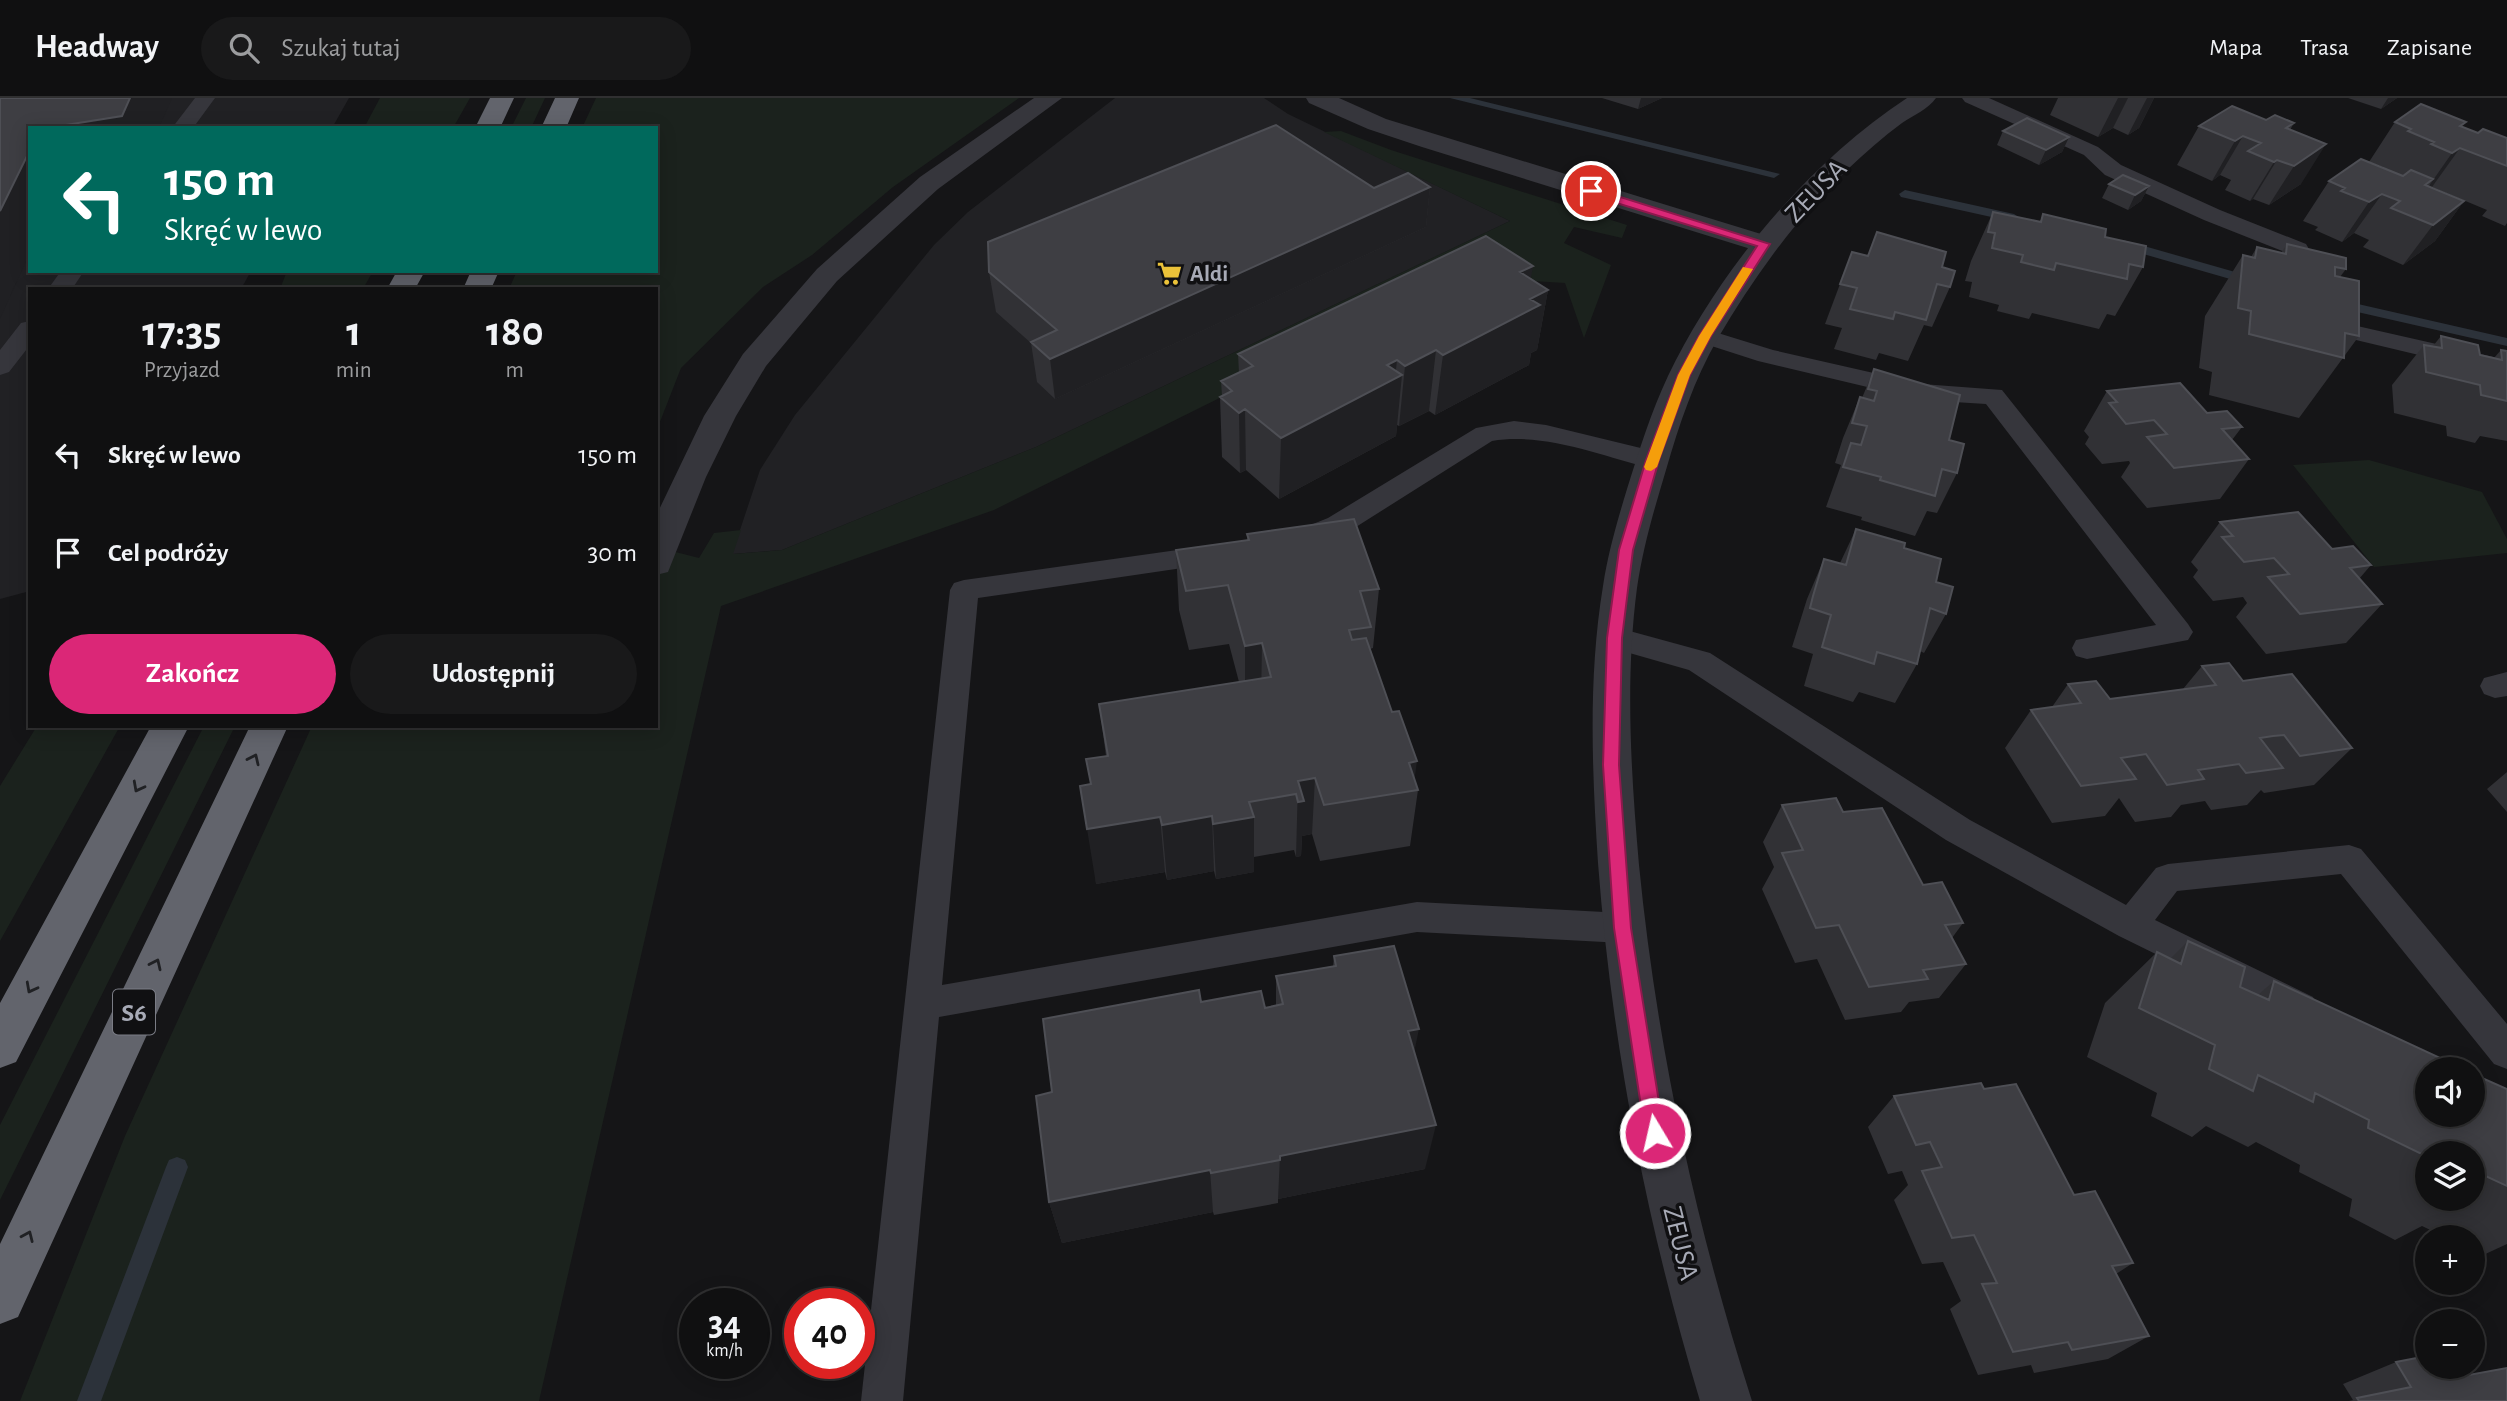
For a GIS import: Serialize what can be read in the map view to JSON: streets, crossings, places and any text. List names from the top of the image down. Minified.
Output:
{"streets":{"highway":["S6"],"street":["ZEUSA"]},"places":{"supermarket":["Aldi"]},"page":{"header":"Headway","search":"Szukaj tutaj","nav":["Mapa","Trasa","Zapisane"],"turn":["150 m","Skręć w lewo"],"eta":["17:35","Przyjazd","1","min","180","m"],"list":[{"name":"Skręć w lewo","value":"150 m"},{"name":"Cel podróży","value":"30 m"}],"buttons":["Zakończ","Udostępnij"],"map_buttons":["+","−"],"speed":"34 km/h","limit":"40"}}
